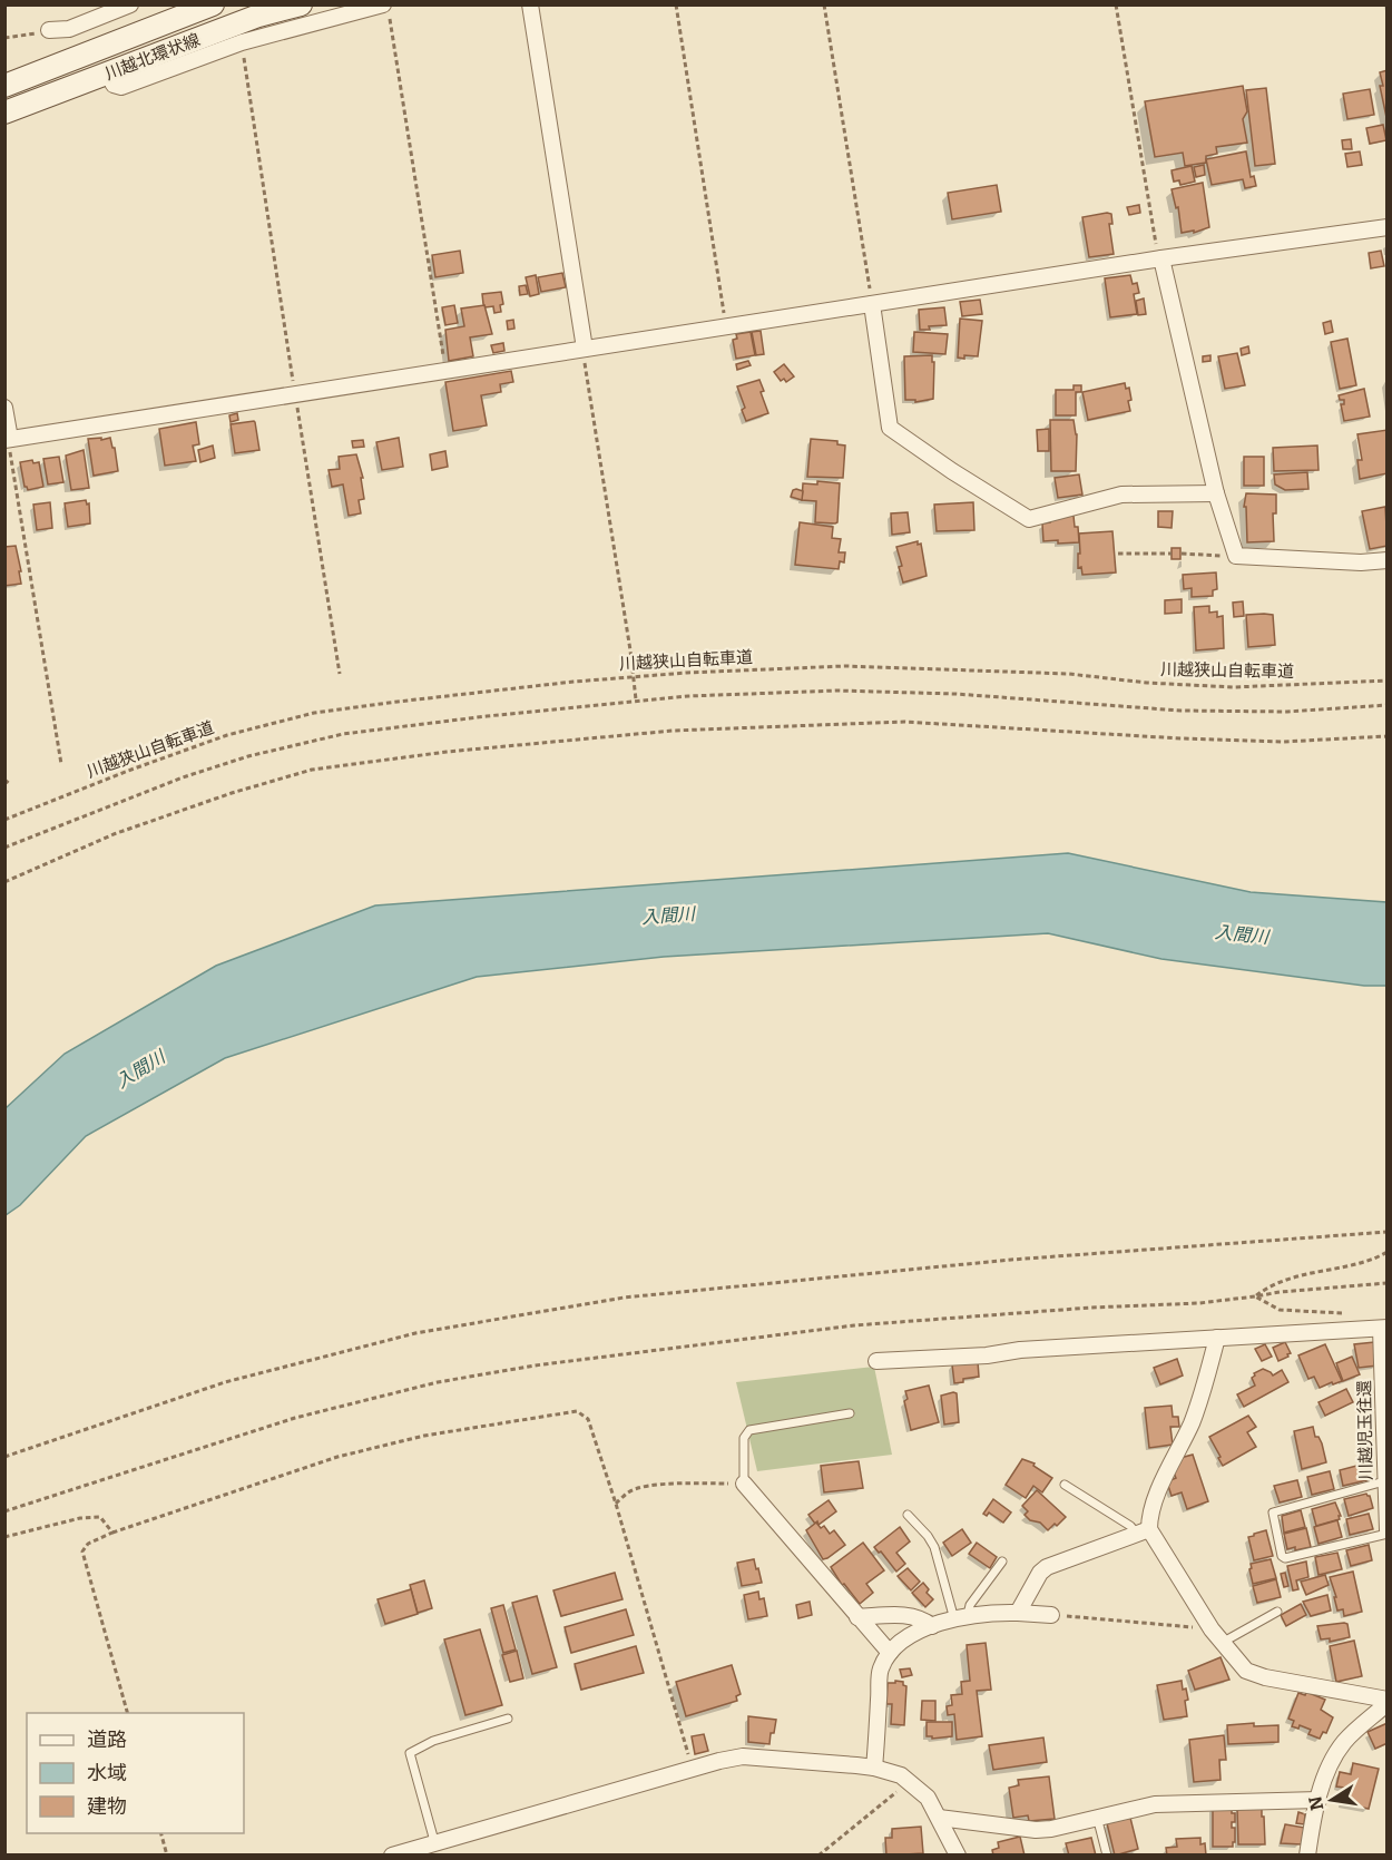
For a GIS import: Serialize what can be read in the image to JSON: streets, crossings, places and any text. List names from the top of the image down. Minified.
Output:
{"streets":{"main road":["川越北環状線"],"street":["川越児玉往還"],"path":["川越狭山自転車道"]},"water":["入間川"],"legend":["道路","水域","建物"],"north":"left"}
